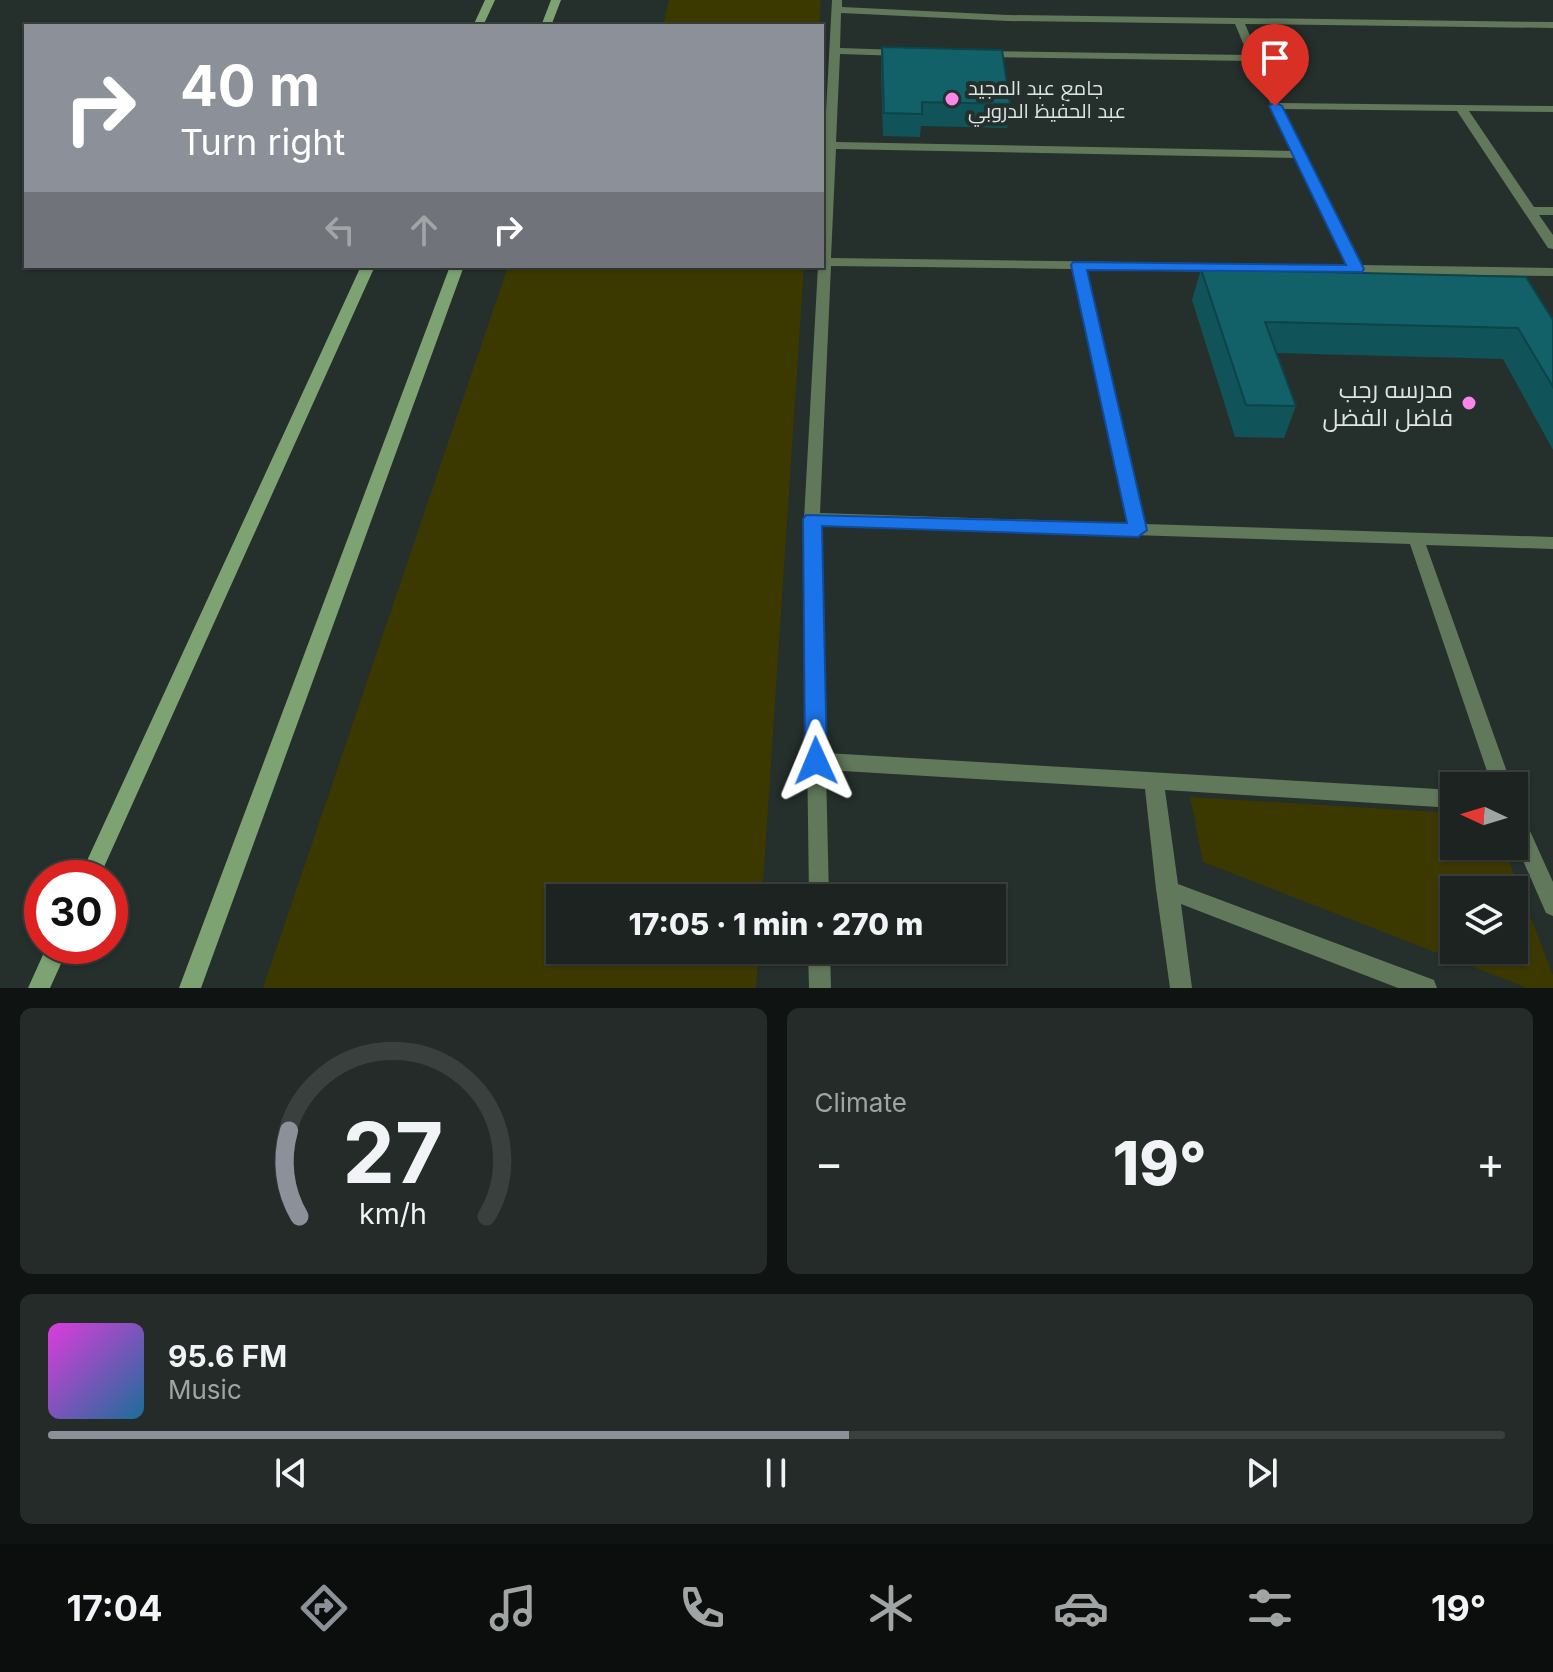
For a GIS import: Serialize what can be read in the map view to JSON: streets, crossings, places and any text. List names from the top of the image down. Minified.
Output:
{"places":["جامع عبد المجيد عبد الحفيظ الدروبي","مدرسه رجب فاضل الفضل"],"north":"left","page":{"turn":["40 m","Turn right"],"limit":"30","trip":"17:05 · 1 min · 270 m","tile":"Climate","heat":["−","19°","+"],"song":["95.6 FM","Music"],"tabs":["17:04","19°"],"gauge":["27","km/h"]}}
